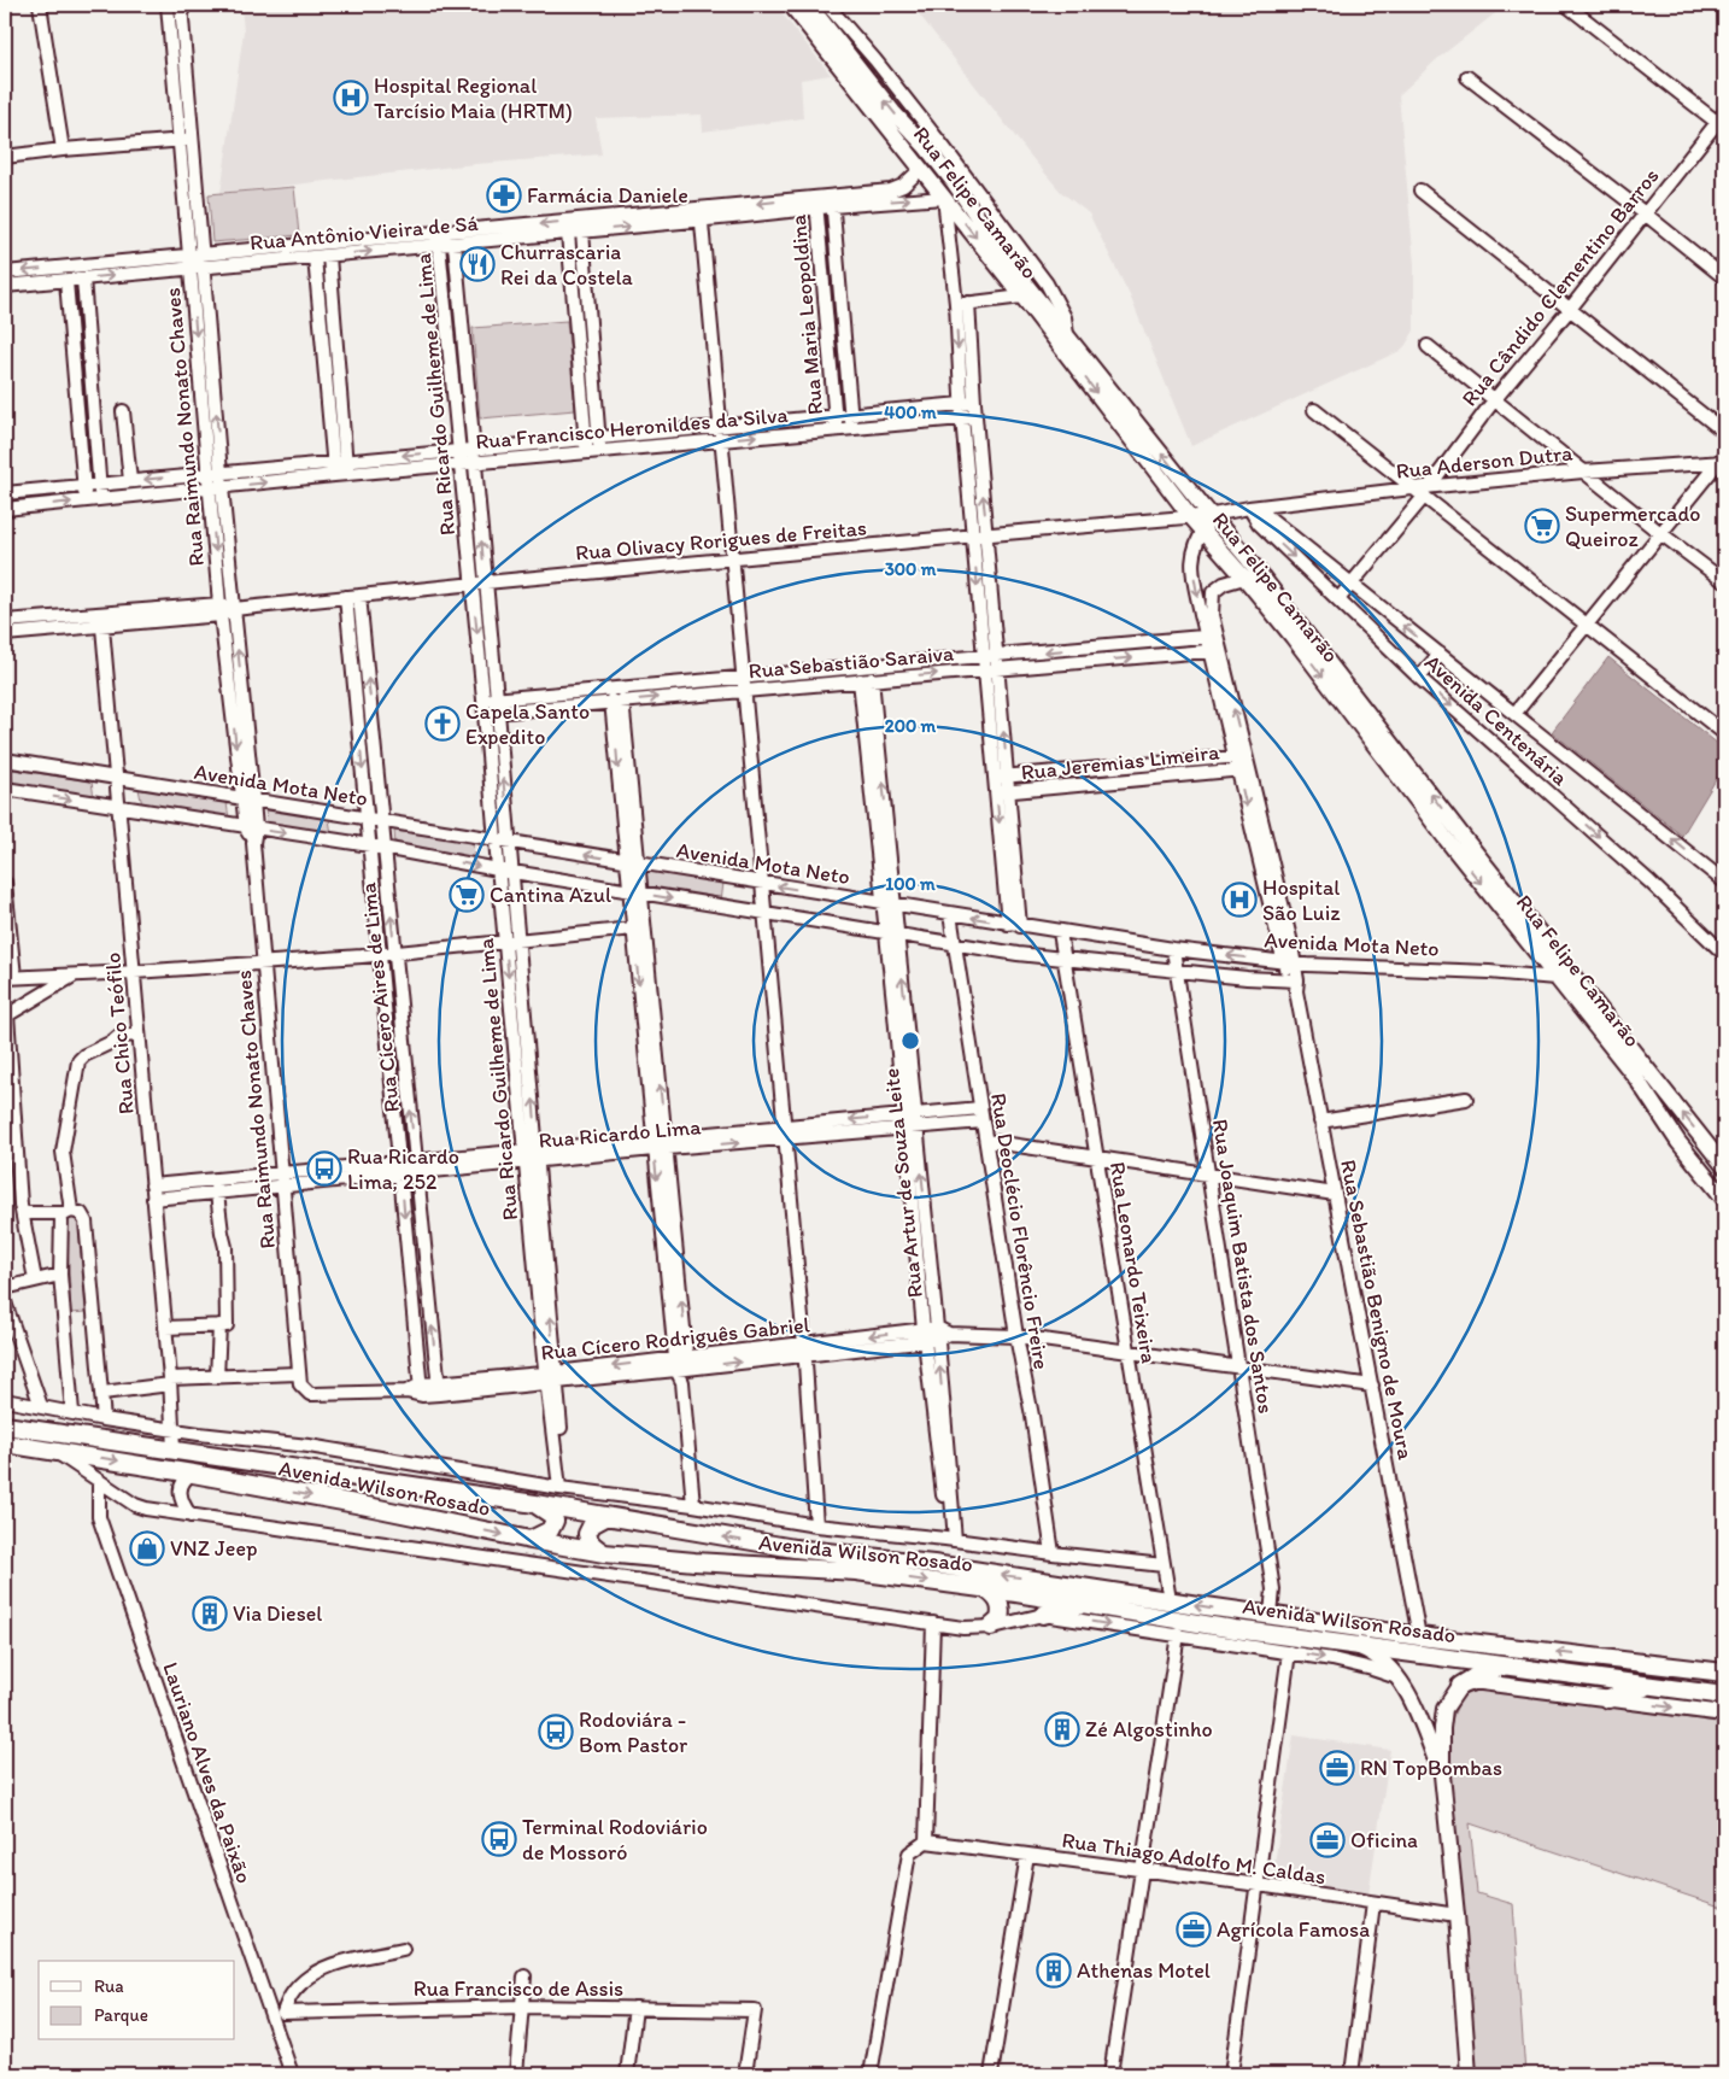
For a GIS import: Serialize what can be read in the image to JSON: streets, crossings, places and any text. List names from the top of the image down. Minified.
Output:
{"streets":{"highway":["Avenida Wilson Rosado"],"main road":["Rua Felipe Camarão"],"street":["Rua Antônio Vieira de Sá","Rua Cândido Clementino Barros","Rua Maria Leopoldina","Rua Ricardo Guilheme de Lima","Rua Raimundo Nonato Chaves","Rua Francisco Heronildes da Silva","Rua Aderson Dutra","Rua Olivacy Rorigues de Freitas","Rua Sebastião Saraiva","Avenida Centenária","Rua Jeremias Limeira","Avenida Mota Neto","Rua Cícero Aires de Lima","Rua Chico Teófilo","Rua Ricardo Lima","Rua Artur de Souza Leite","Rua Deoclécio Florêncio Freire","Rua Leonardo Teixeira","Rua Joaquim Batista dos Santos","Rua Sebastião Benigno de Moura","Rua Cícero Rodriguês Gabriel","Lauriano Alves da Paixão","Rua Thiago Adolfo M. Caldas","Rua Francisco de Assis"]},"crossings":[["Rua Felipe Camarão","Rua Antônio Vieira de Sá"],["Rua Felipe Camarão","Rua Aderson Dutra"],["Rua Felipe Camarão","Rua Olivacy Rorigues de Freitas"],["Rua Felipe Camarão","Avenida Mota Neto"],["Rua Felipe Camarão","Rua Sebastião Benigno de Moura"],["Rua Antônio Vieira de Sá","Rua Maria Leopoldina"],["Rua Antônio Vieira de Sá","Rua Ricardo Guilheme de Lima"],["Rua Antônio Vieira de Sá","Rua Raimundo Nonato Chaves"],["Rua Cândido Clementino Barros","Rua Aderson Dutra"],["Rua Cândido Clementino Barros","Avenida Centenária"],["Rua Maria Leopoldina","Rua Francisco Heronildes da Silva"],["Rua Ricardo Guilheme de Lima","Rua Francisco Heronildes da Silva"],["Rua Ricardo Guilheme de Lima","Rua Olivacy Rorigues de Freitas"],["Rua Ricardo Guilheme de Lima","Rua Sebastião Saraiva"],["Rua Ricardo Guilheme de Lima","Avenida Mota Neto"],["Rua Ricardo Guilheme de Lima","Rua Ricardo Lima"],["Rua Ricardo Guilheme de Lima","Rua Cícero Rodriguês Gabriel"],["Rua Raimundo Nonato Chaves","Rua Francisco Heronildes da Silva"],["Rua Raimundo Nonato Chaves","Rua Olivacy Rorigues de Freitas"],["Rua Raimundo Nonato Chaves","Avenida Mota Neto"],["Rua Raimundo Nonato Chaves","Rua Ricardo Lima"],["Rua Raimundo Nonato Chaves","Rua Cícero Rodriguês Gabriel"],["Rua Aderson Dutra","Rua Olivacy Rorigues de Freitas"],["Rua Aderson Dutra","Avenida Centenária"],["Rua Aderson Dutra","Rua Sebastião Benigno de Moura"],["Rua Olivacy Rorigues de Freitas","Rua Cícero Aires de Lima"],["Rua Olivacy Rorigues de Freitas","Rua Sebastião Benigno de Moura"],["Rua Sebastião Saraiva","Rua Artur de Souza Leite"],["Rua Sebastião Saraiva","Rua Sebastião Benigno de Moura"],["Rua Jeremias Limeira","Rua Sebastião Benigno de Moura"],["Avenida Mota Neto","Rua Cícero Aires de Lima"],["Avenida Mota Neto","Rua Chico Teófilo"],["Avenida Mota Neto","Rua Artur de Souza Leite"],["Avenida Mota Neto","Rua Deoclécio Florêncio Freire"],["Avenida Mota Neto","Rua Leonardo Teixeira"],["Avenida Mota Neto","Rua Joaquim Batista dos Santos"],["Avenida Mota Neto","Rua Sebastião Benigno de Moura"],["Rua Cícero Aires de Lima","Rua Ricardo Lima"],["Rua Cícero Aires de Lima","Rua Cícero Rodriguês Gabriel"],["Rua Chico Teófilo","Rua Ricardo Lima"],["Rua Chico Teófilo","Avenida Wilson Rosado"],["Rua Ricardo Lima","Rua Artur de Souza Leite"],["Rua Ricardo Lima","Rua Deoclécio Florêncio Freire"],["Rua Artur de Souza Leite","Rua Cícero Rodriguês Gabriel"],["Rua Deoclécio Florêncio Freire","Rua Cícero Rodriguês Gabriel"],["Rua Leonardo Teixeira","Rua Cícero Rodriguês Gabriel"],["Rua Leonardo Teixeira","Avenida Wilson Rosado"],["Rua Joaquim Batista dos Santos","Rua Cícero Rodriguês Gabriel"],["Rua Joaquim Batista dos Santos","Avenida Wilson Rosado"],["Rua Sebastião Benigno de Moura","Rua Cícero Rodriguês Gabriel"],["Rua Sebastião Benigno de Moura","Avenida Wilson Rosado"]],"places":{"hospital":["Hospital Regional Tarcísio Maia (HRTM)","Hospital São Luiz"],"pharmacy":["Farmácia Daniele"],"restaurant":["Churrascaria Rei da Costela"],"supermarket":["Supermercado Queiroz","Cantina Azul"],"church":["Capela Santo Expedito"],"bus stop":["Rua Ricardo Lima, 252","Rodoviára - Bom Pastor","Terminal Rodoviário de Mossoró"],"shop":["VNZ Jeep"],"building":["Via Diesel","Zé Algostinho","Athenas Motel"],"office":["RN TopBombas","Oficina","Agrícola Famosa"]},"legend":["Rua","Parque"],"rings":["400 m","300 m","200 m","100 m"]}
